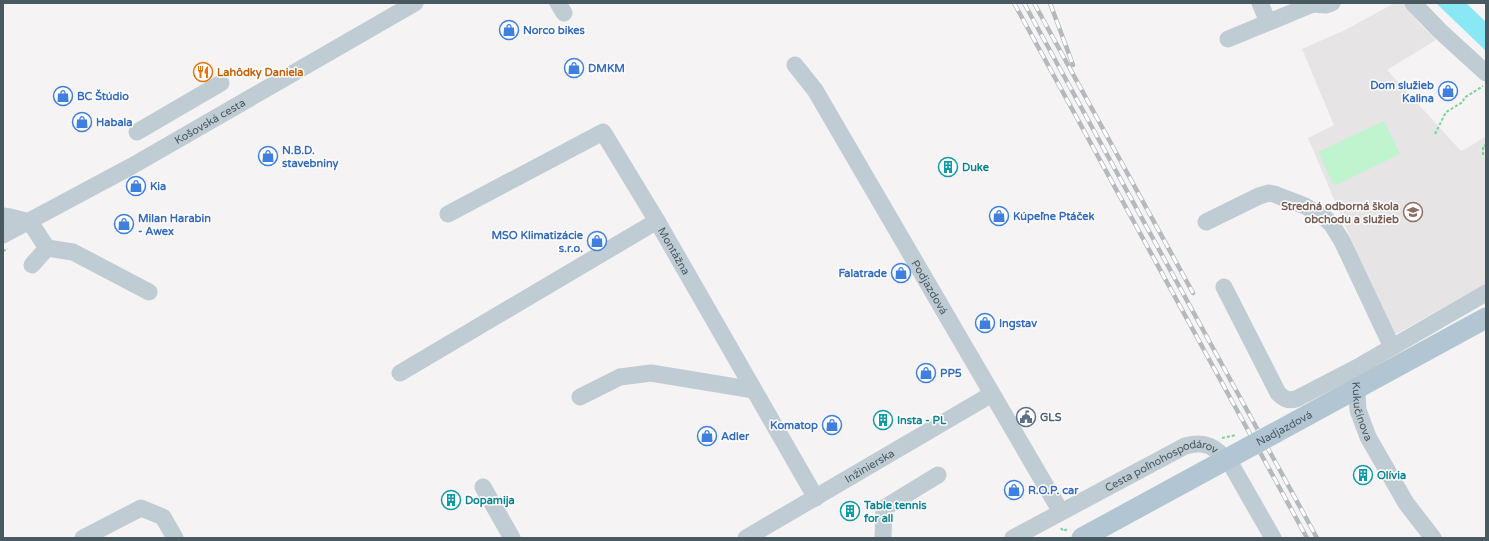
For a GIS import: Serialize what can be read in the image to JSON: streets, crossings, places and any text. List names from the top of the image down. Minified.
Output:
{"streets":{"main road":["Nadjazdová"],"street":["Košovská cesta","Montážna","Podjazdová","Kukučínova","Inžinierska","Cesta poľnohospodárov"]},"crossings":[["Montážna","Inžinierska"],["Podjazdová","Inžinierska"],["Podjazdová","Cesta poľnohospodárov"]],"places":{"shop":["Norco bikes","DMKM","Dom služieb Kalina","BC Štúdio","Habala","N.B.D. stavebniny","Kia","Kúpeľne Ptáček","Milan Harabin - Awex","MSO Klimatizácie s.r.o.","Falatrade","Ingstav","PP5","Komatop","Adler","R.O.P. car"],"restaurant":["Lahôdky Daniela"],"building":["Duke","Insta - PL","Olívia","Dopamija","Table tennis for all"],"school or university":["Stredná odborná škola obchodu a služieb"],"public building":["GLS"]}}
